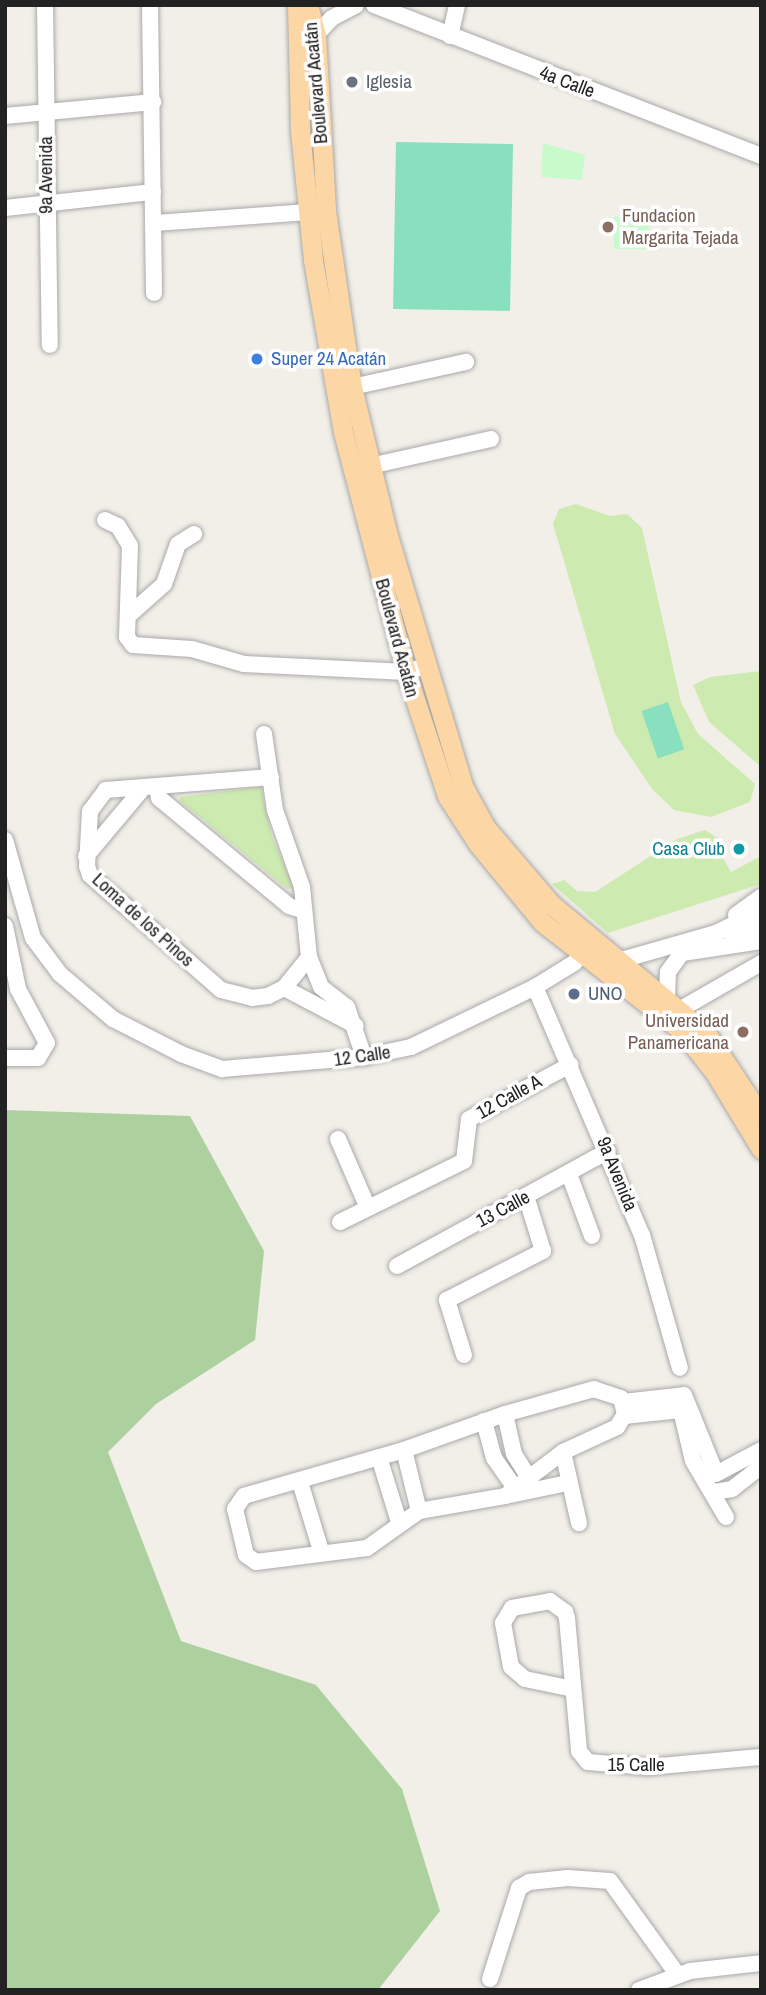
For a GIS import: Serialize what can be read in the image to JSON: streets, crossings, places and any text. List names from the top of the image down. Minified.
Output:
{"streets":{"main road":["Boulevard Acatán"],"street":["4a Calle","9a Avenida","Loma de los Pinos","12 Calle","12 Calle A","13 Calle","15 Calle"]},"crossings":[["Boulevard Acatán","12 Calle"],["9a Avenida","12 Calle"],["9a Avenida","12 Calle A"],["9a Avenida","13 Calle"]],"places":["Iglesia","Fundacion Margarita Tejada","Super 24 Acatán","Casa Club","UNO","Universidad Panamericana"]}
